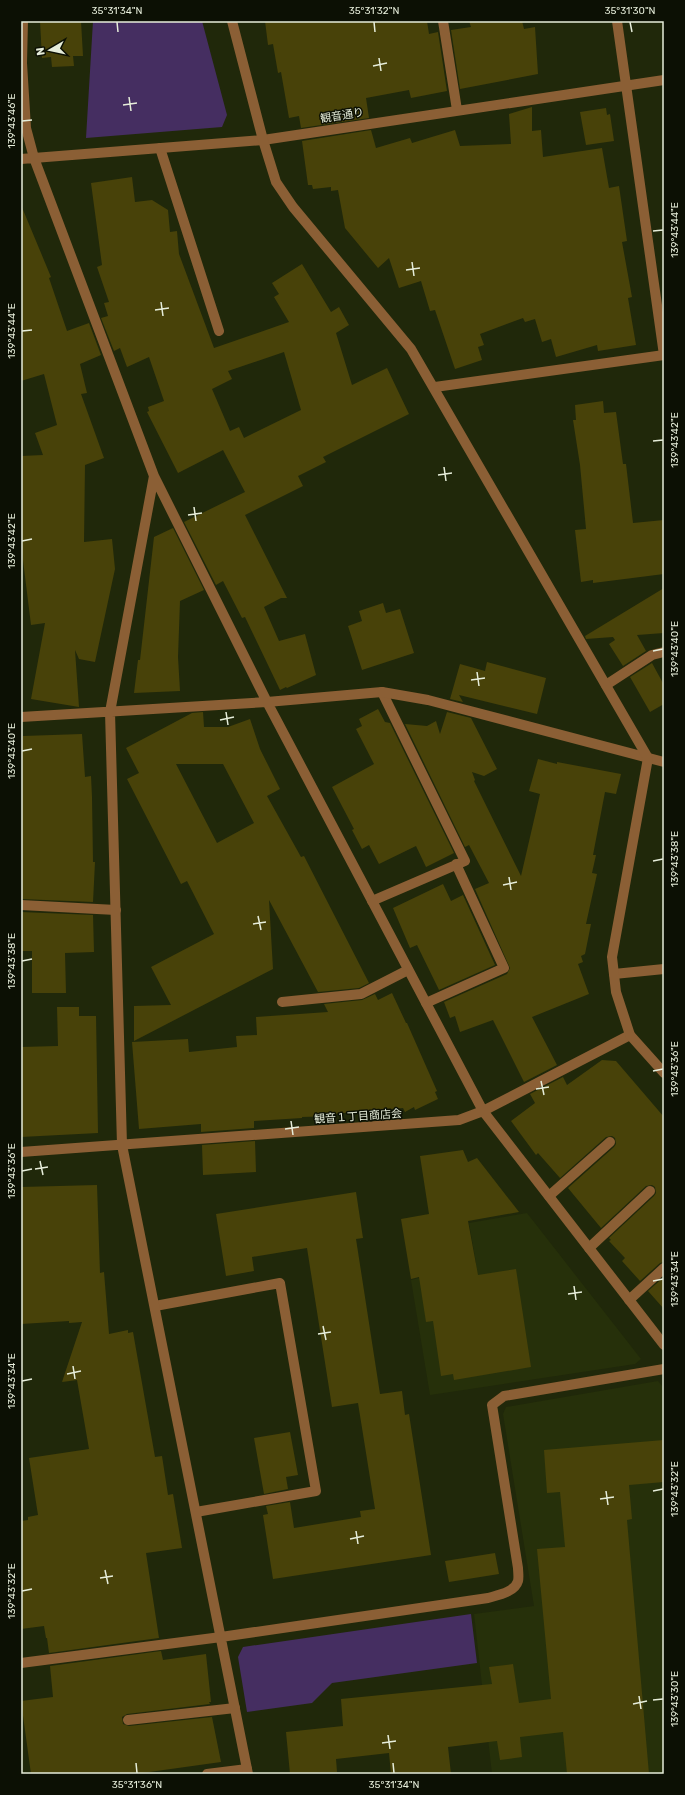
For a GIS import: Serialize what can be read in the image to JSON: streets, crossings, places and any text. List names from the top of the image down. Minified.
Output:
{"streets":{"street":["観音通り","観音１丁目商店会"]},"north":"left","coordinates":["35°31'34\"N","35°31'32\"N","35°31'30\"N","139°43'46\"E","139°43'44\"E","139°43'42\"E","139°43'40\"E","139°43'38\"E","139°43'36\"E","139°43'34\"E","139°43'32\"E","139°43'30\"E","35°31'36\"N"]}
